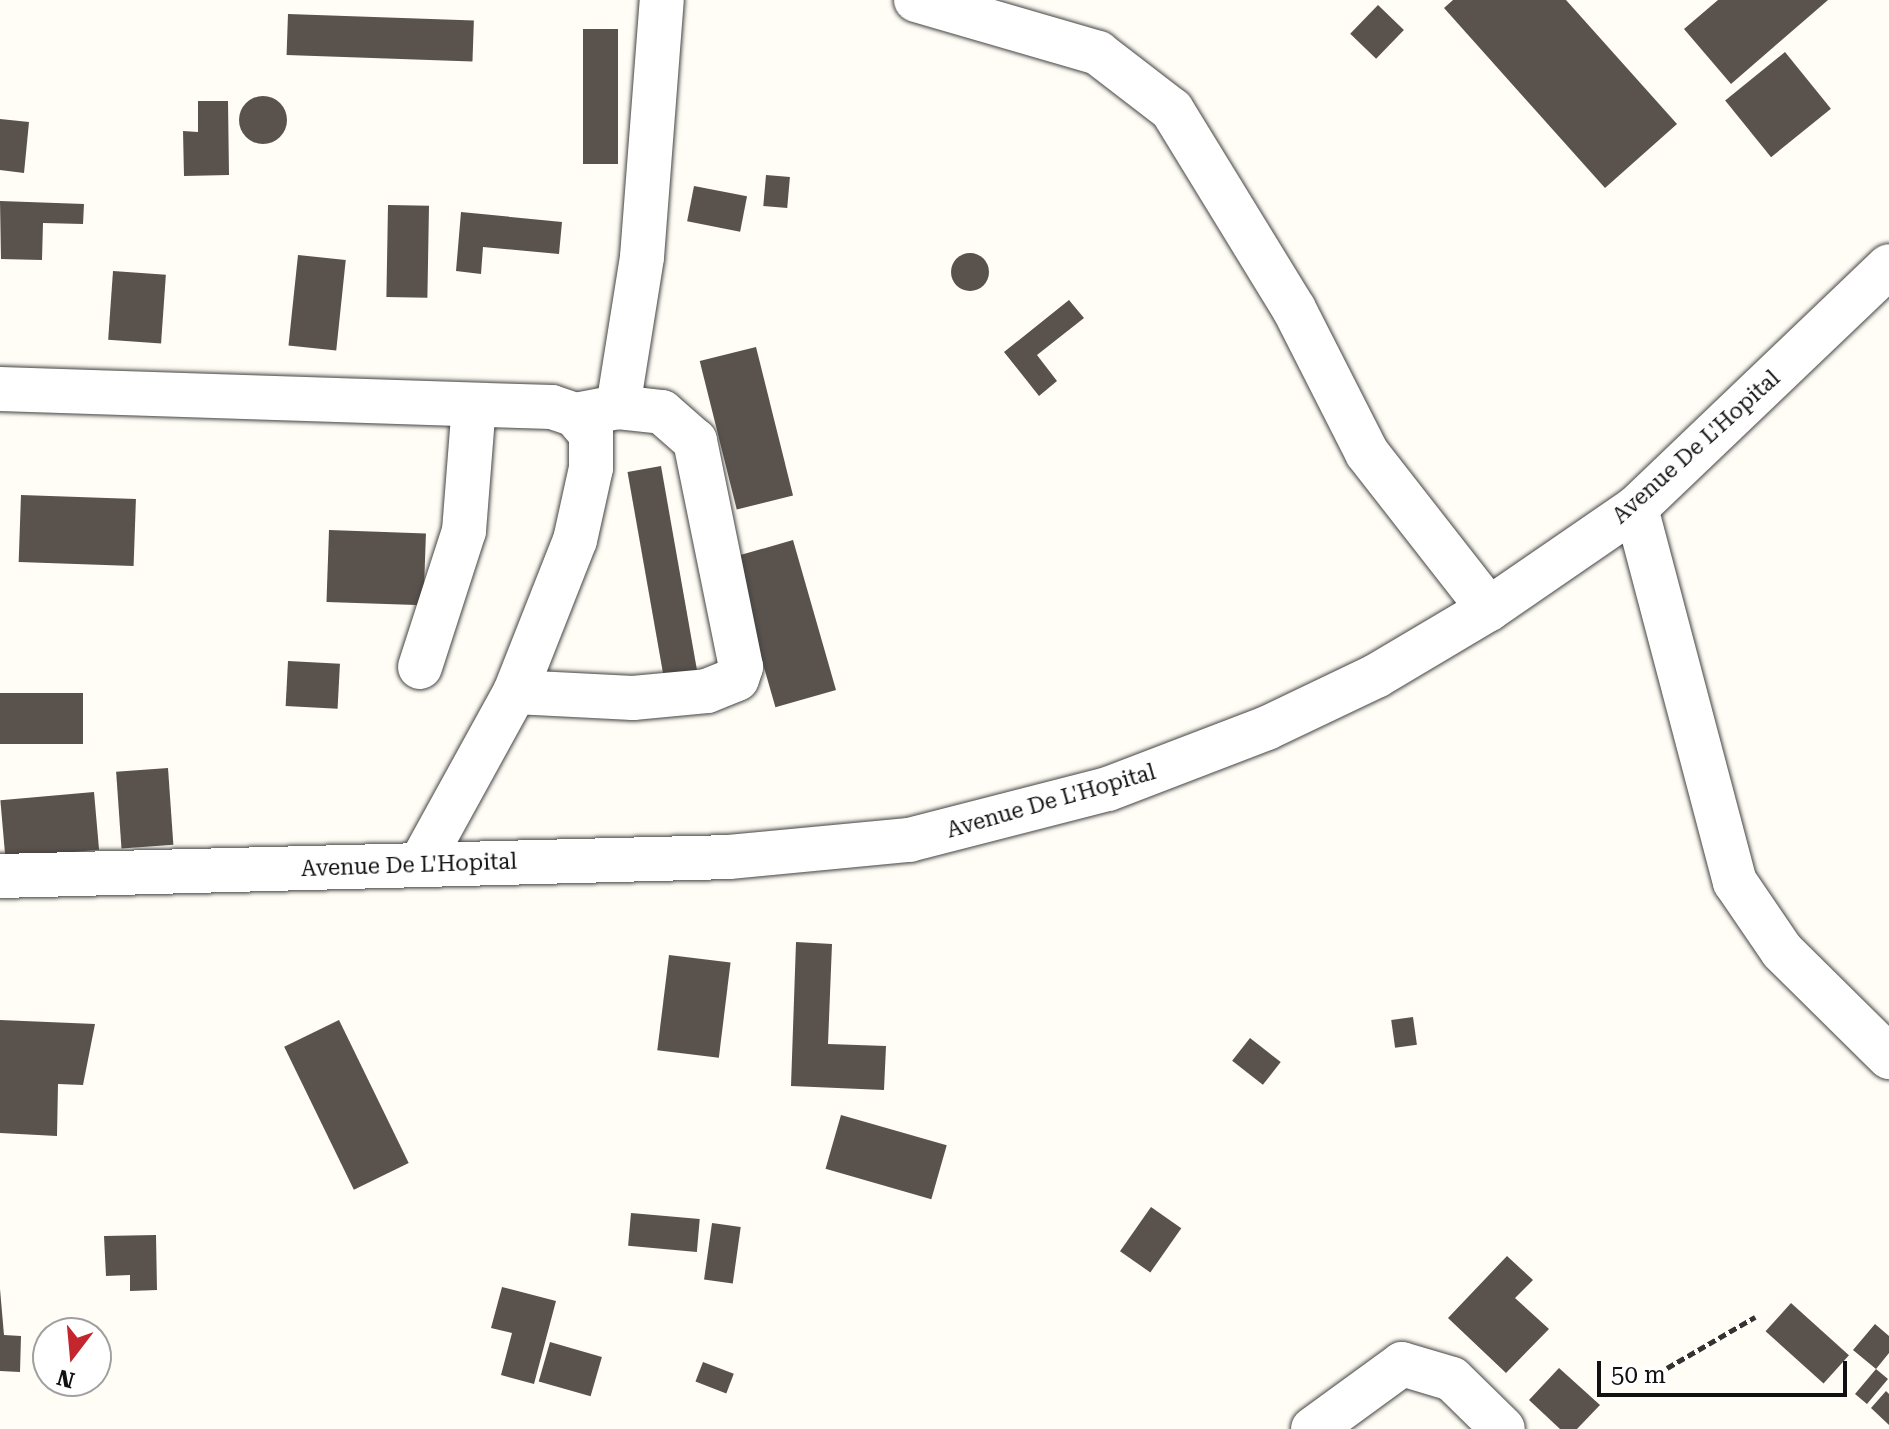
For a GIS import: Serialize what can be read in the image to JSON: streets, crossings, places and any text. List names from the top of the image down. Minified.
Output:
{"streets":{"street":["Avenue De L'Hopital"]},"scale_bar":"50 m","north":"bottom"}
